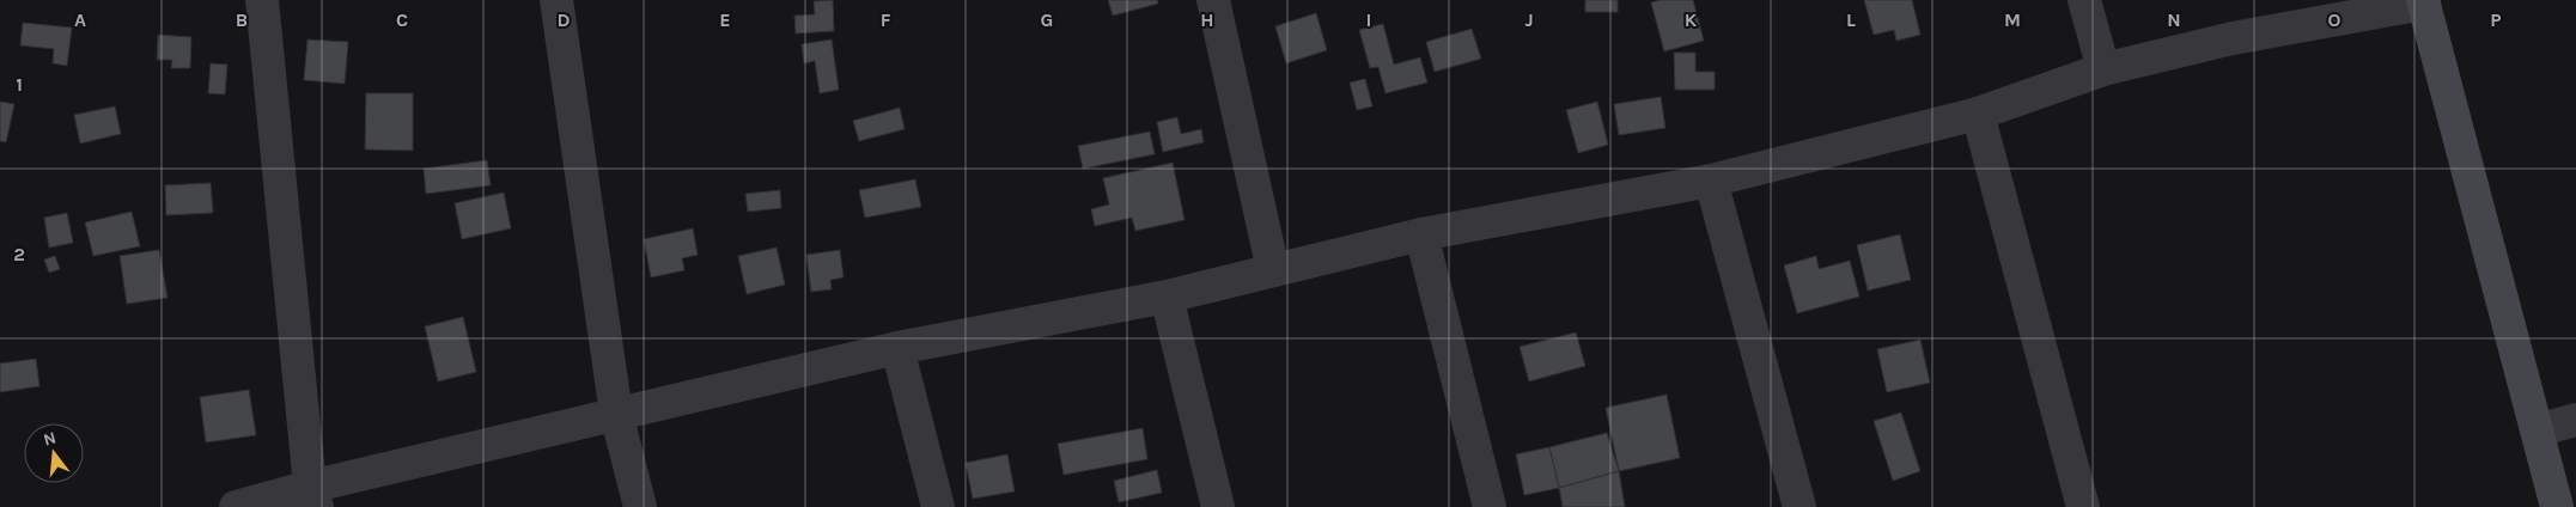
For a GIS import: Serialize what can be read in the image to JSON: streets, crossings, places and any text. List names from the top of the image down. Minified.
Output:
{"north":"top","grid":{"columns":["A","B","C","D","E","F","G","H","I","J","K","L","M","N","O","P"],"rows":["1","2"]}}
